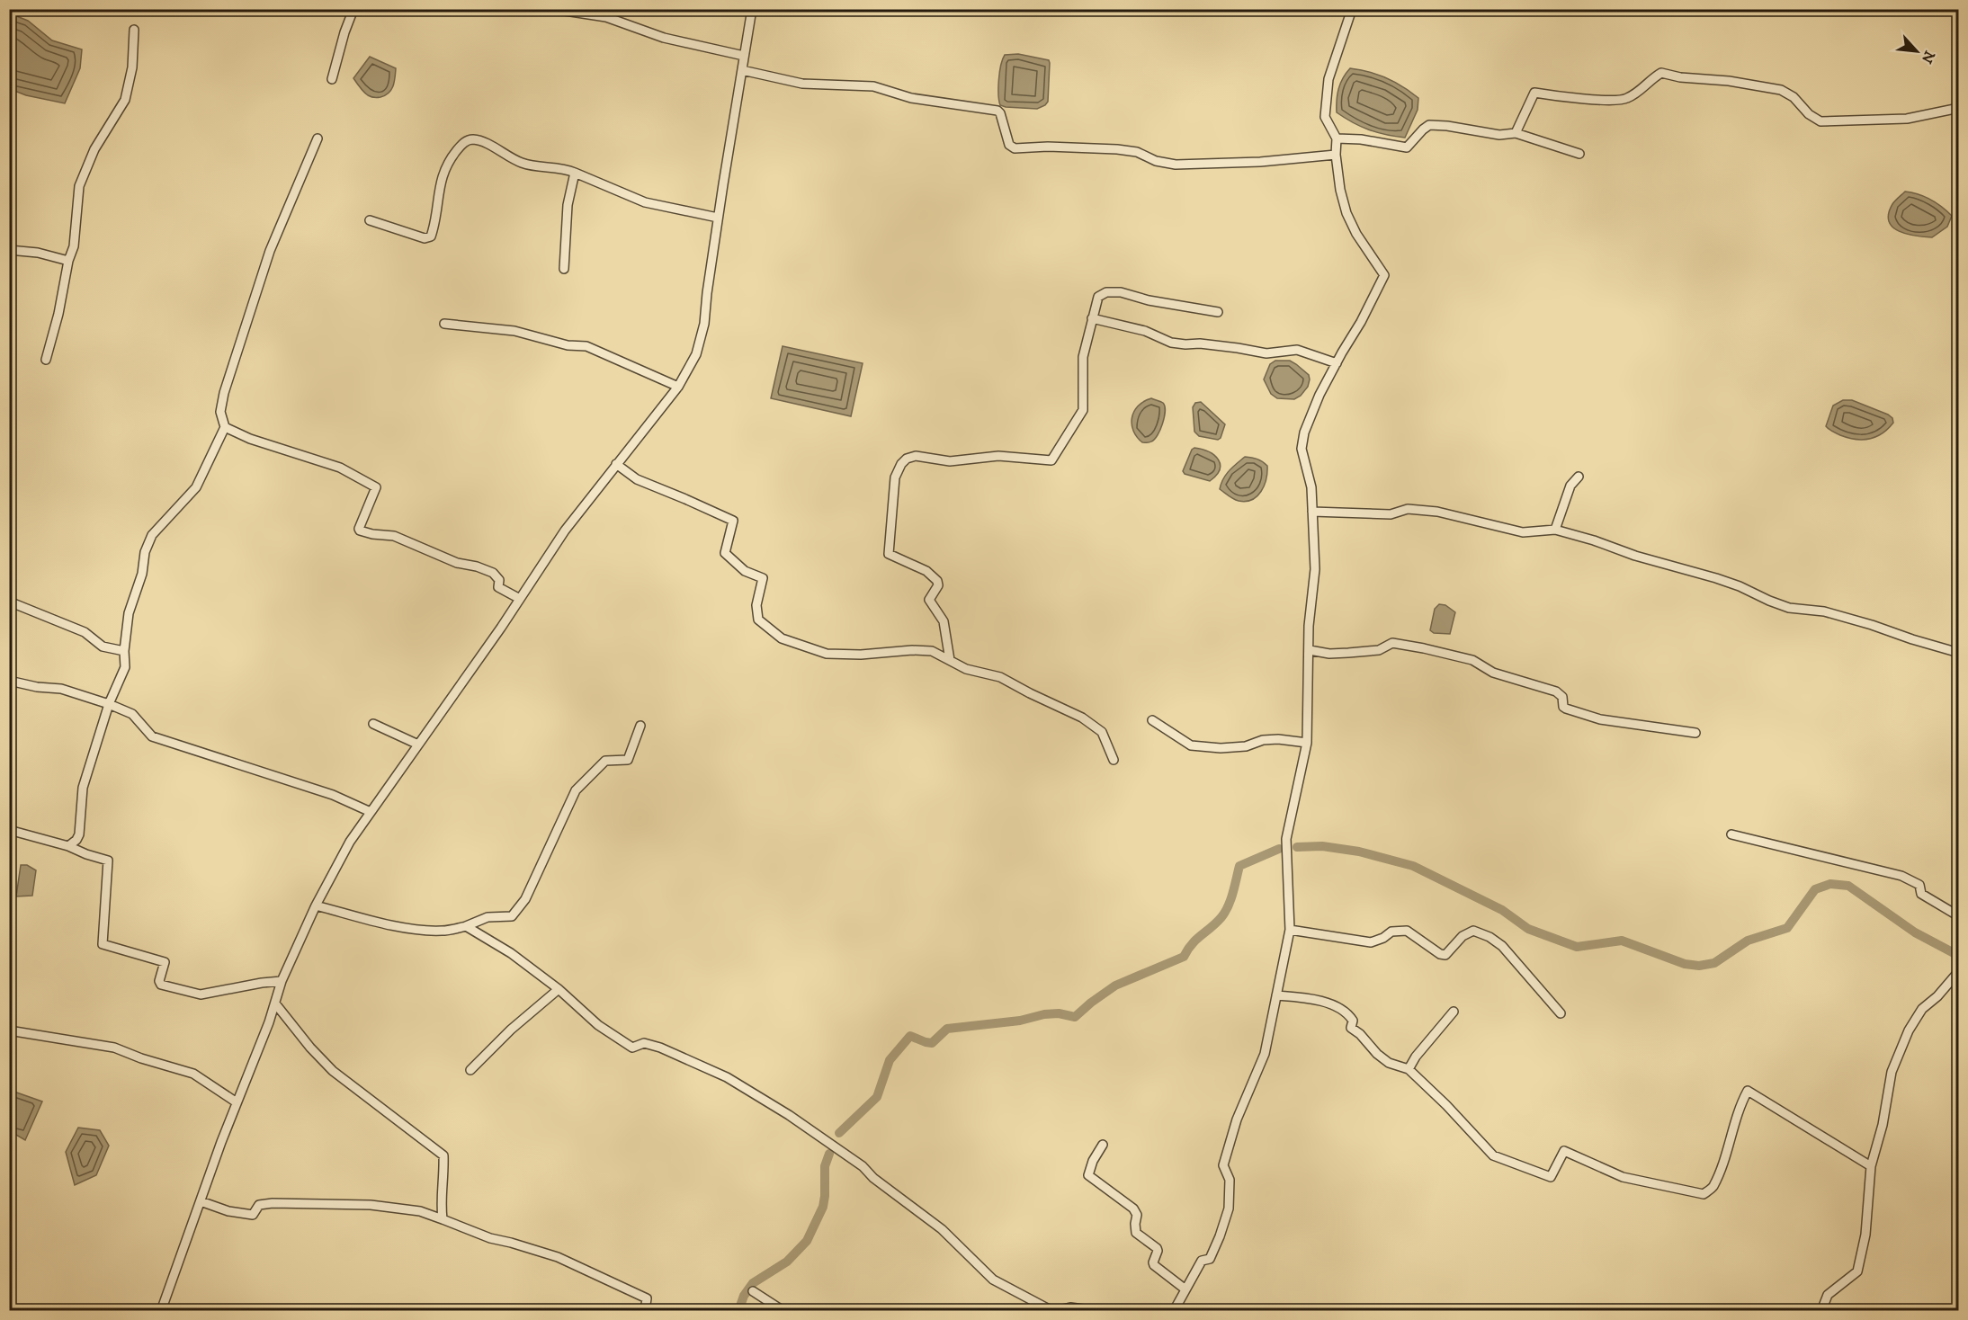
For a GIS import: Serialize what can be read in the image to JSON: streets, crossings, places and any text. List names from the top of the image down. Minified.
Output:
{"north":"bottom right"}
